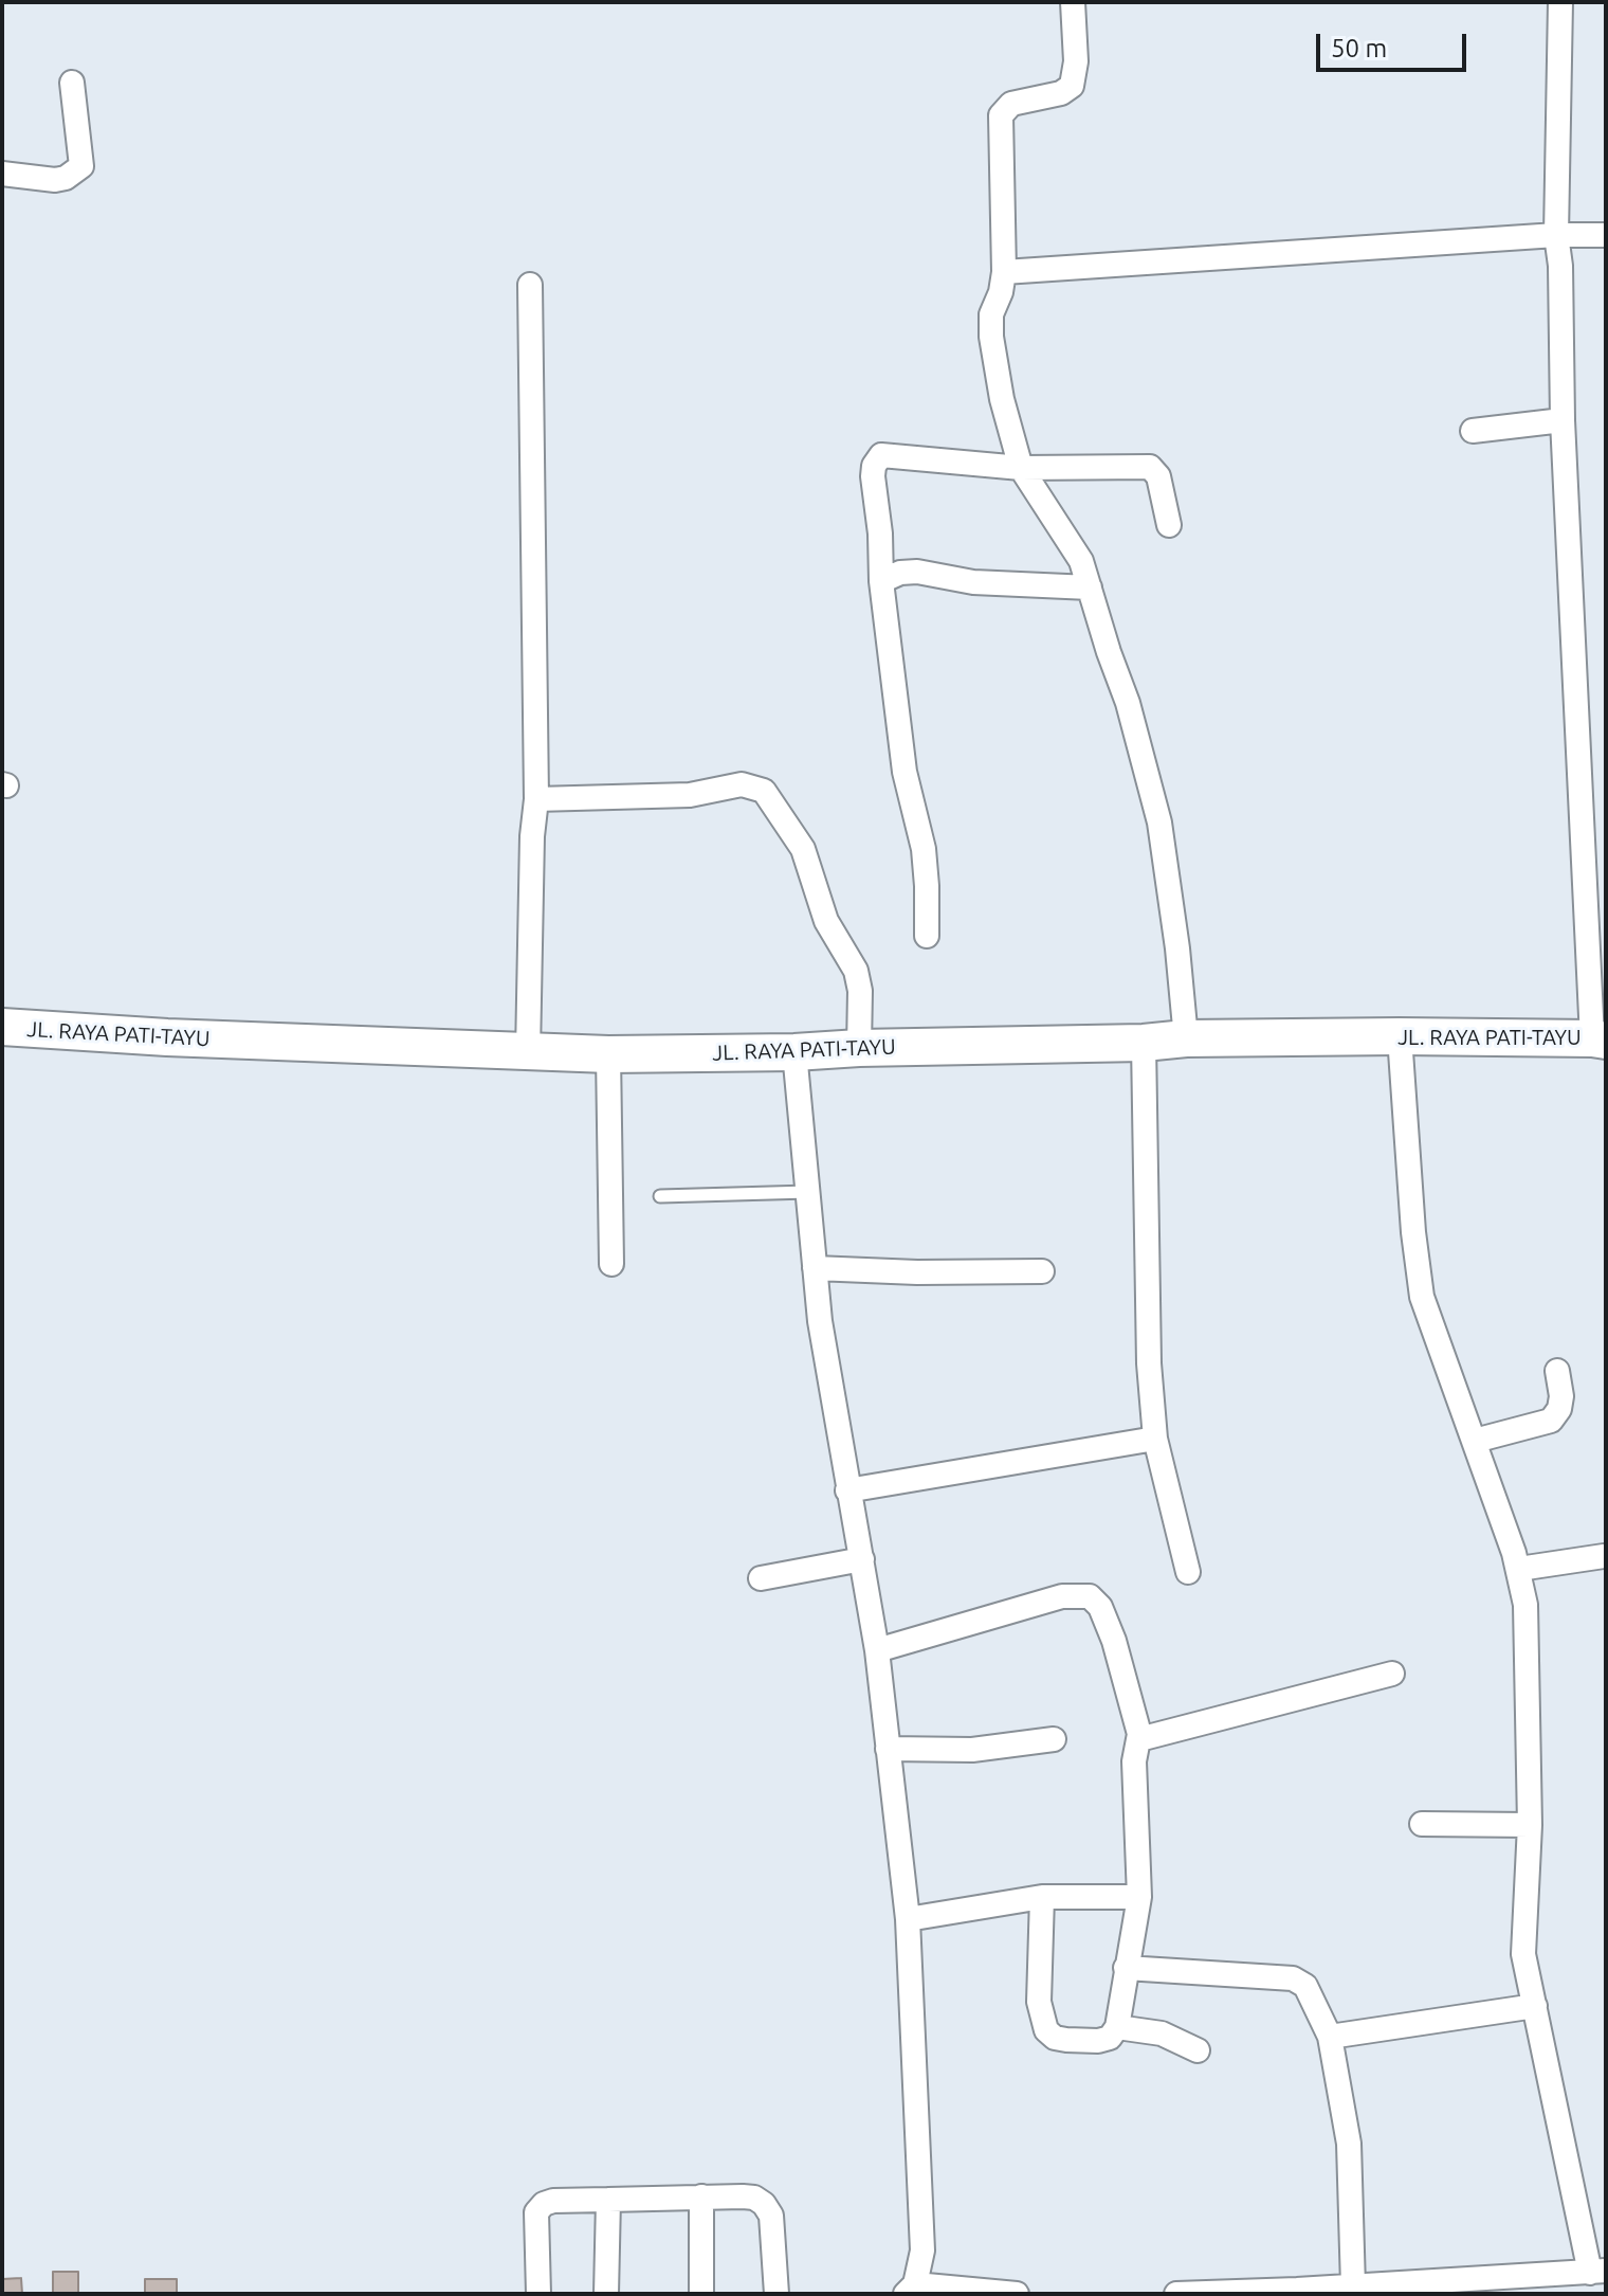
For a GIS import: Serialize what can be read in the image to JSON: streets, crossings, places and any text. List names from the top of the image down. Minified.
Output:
{"streets":{"main road":["JL. RAYA PATI-TAYU"]},"scale_bar":"50 m"}
